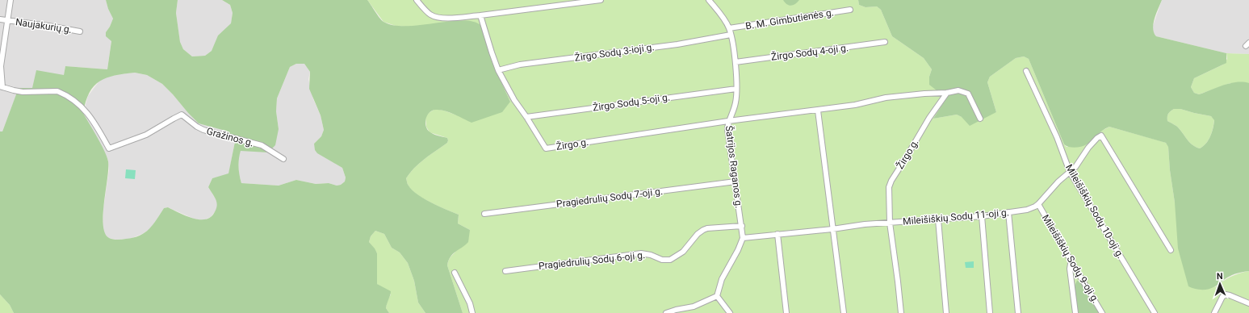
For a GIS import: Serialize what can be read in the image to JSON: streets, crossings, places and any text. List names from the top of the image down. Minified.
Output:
{"streets":{"street":["B. M. Gimbutienės g.","Naujakurių g.","Žirgo Sodų 3-ioji g.","Žirgo Sodų 4-oji g.","Žirgo Sodų 5-oji g.","Gražinos g.","Žirgo g.","Šatrijos Raganos g.","Pragiedrulių Sodų 7-oji g.","Mileišiškių Sodų 10-oji g.","Mileišiškių Sodų 11-oji g.","Mileišiškių Sodų 9-oji g.","Pragiedrulių Sodų 6-oji g."]},"crossings":[["B. M. Gimbutienės g.","Šatrijos Raganos g."],["Naujakurių g.","Gražinos g."],["Žirgo Sodų 3-ioji g.","Žirgo g."],["Žirgo Sodų 3-ioji g.","Šatrijos Raganos g."],["Žirgo Sodų 4-oji g.","Šatrijos Raganos g."],["Žirgo Sodų 5-oji g.","Žirgo g."],["Žirgo Sodų 5-oji g.","Šatrijos Raganos g."],["Žirgo g.","Šatrijos Raganos g."],["Žirgo g.","Mileišiškių Sodų 11-oji g."],["Šatrijos Raganos g.","Pragiedrulių Sodų 7-oji g."],["Šatrijos Raganos g.","Mileišiškių Sodų 11-oji g."],["Šatrijos Raganos g.","Pragiedrulių Sodų 6-oji g."],["Mileišiškių Sodų 10-oji g.","Mileišiškių Sodų 11-oji g."],["Mileišiškių Sodų 11-oji g.","Mileišiškių Sodų 9-oji g."]],"north":"top"}
